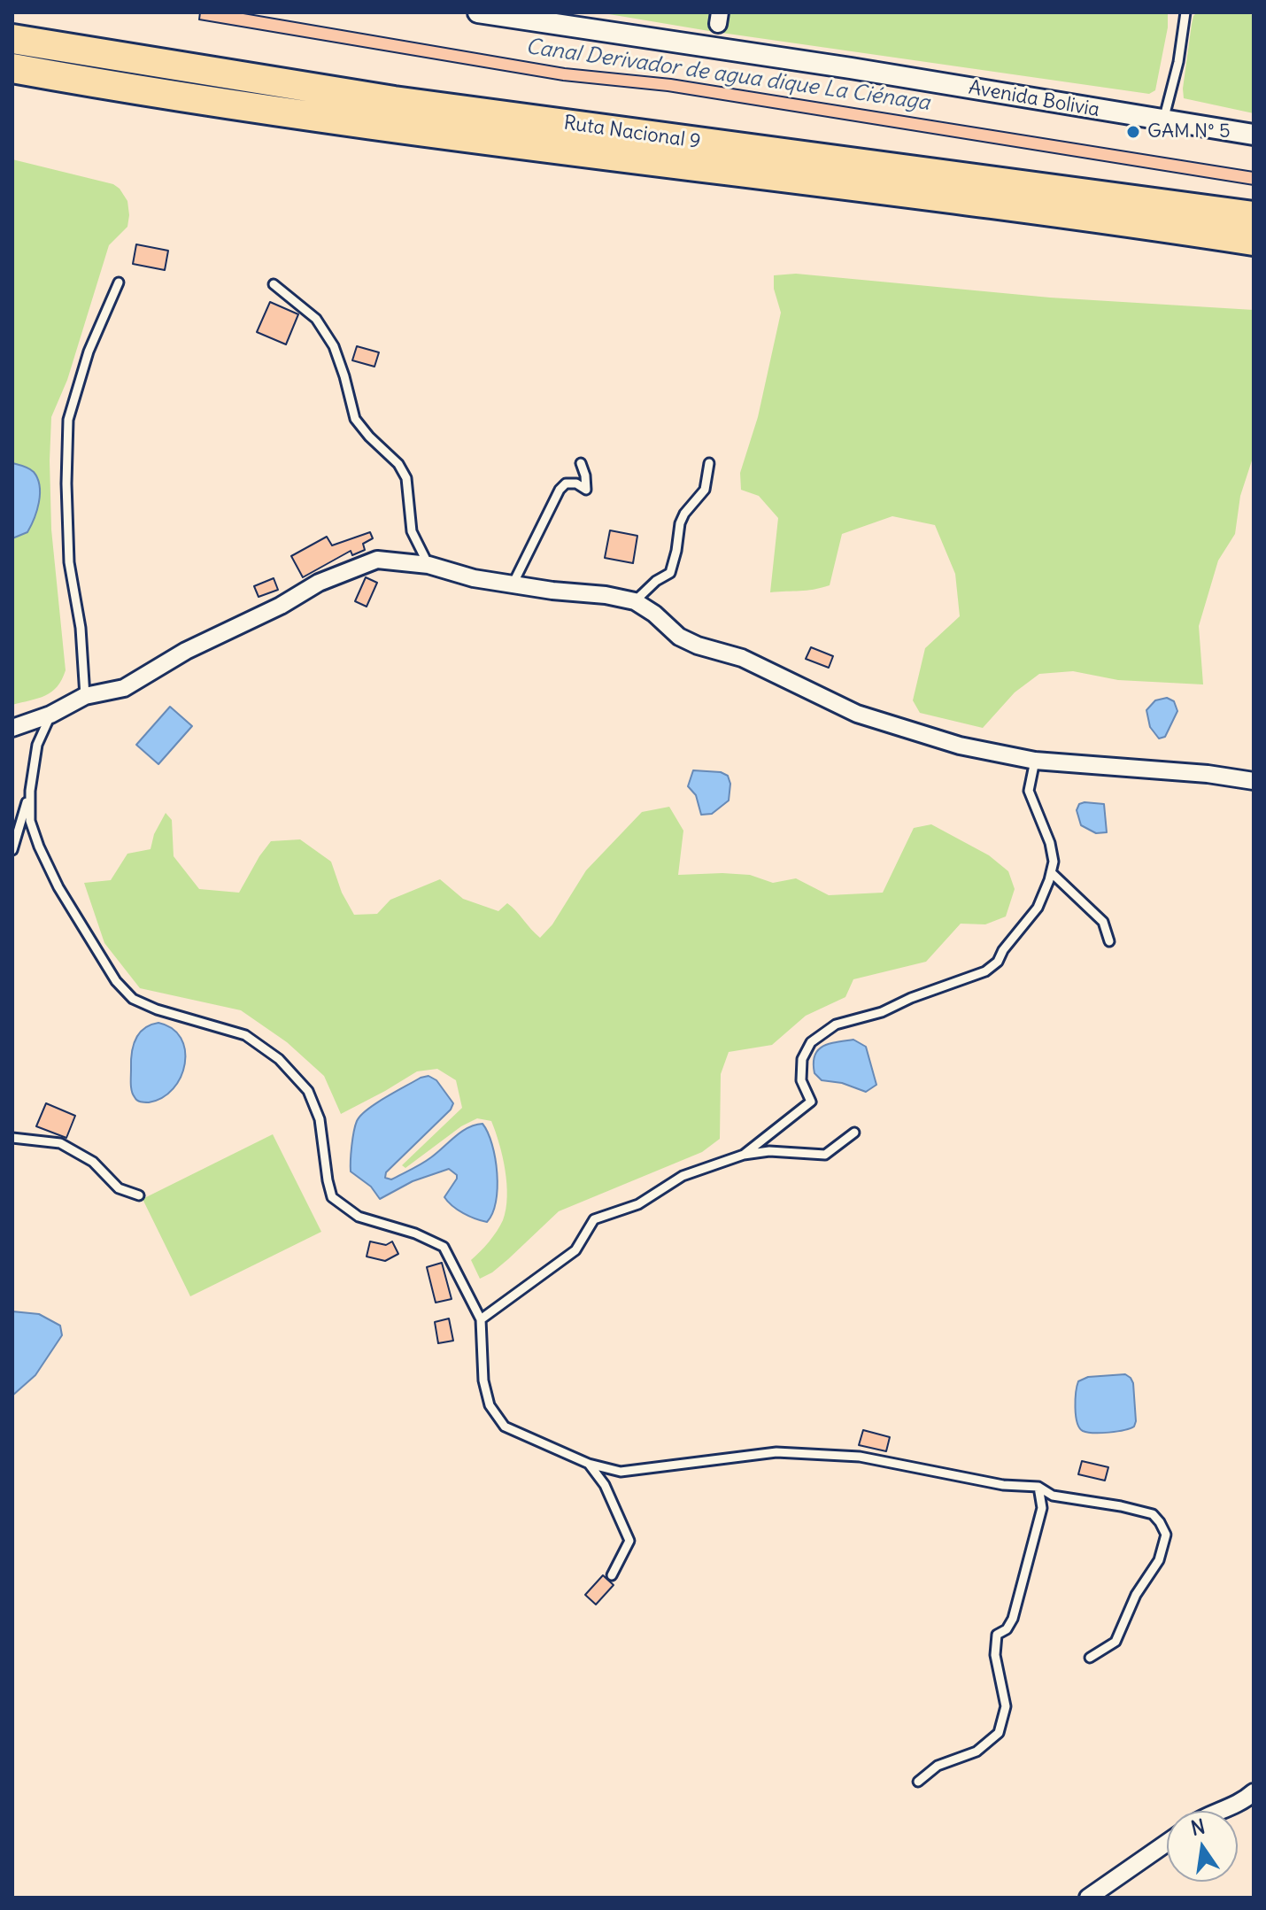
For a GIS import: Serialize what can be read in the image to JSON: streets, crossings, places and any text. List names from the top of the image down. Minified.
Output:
{"streets":{"highway":["Ruta Nacional 9"],"street":["Avenida Bolivia"]},"water":["Canal Derivador de agua dique La Ciénaga"],"places":["GAM N° 5"],"north":"top"}
